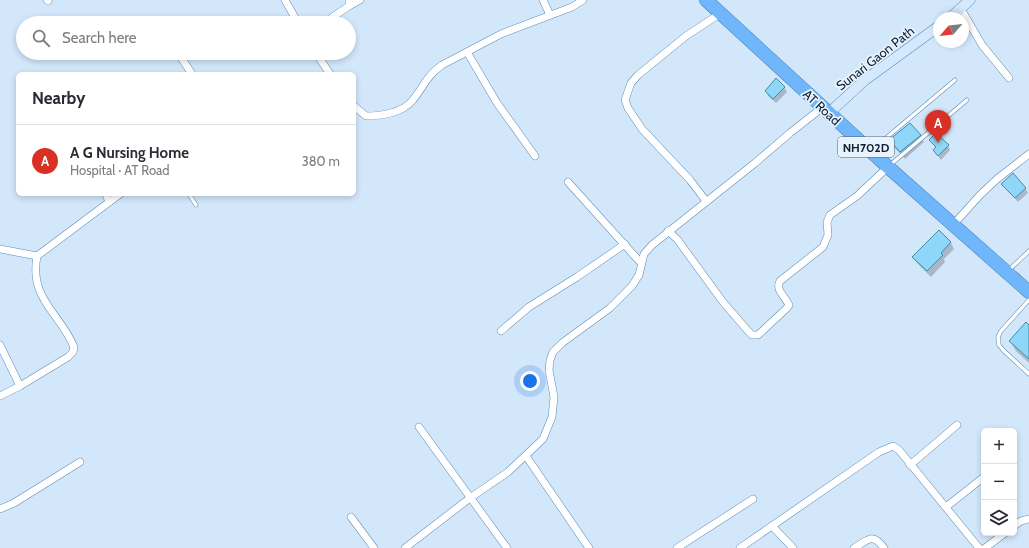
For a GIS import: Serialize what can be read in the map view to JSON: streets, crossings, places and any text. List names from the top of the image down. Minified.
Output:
{"streets":{"highway":["AT Road","NH702D"],"street":["Sunari Gaon Path"]},"crossings":[["Sunari Gaon Path","AT Road"]],"north":"bottom left","page":{"search":"Search here","heading":"Nearby","pins":"A","list":[{"mark":"A","name":"A G Nursing Home","note":"Hospital · AT Road","value":"380 m"}],"map_buttons":["+","−"]}}
